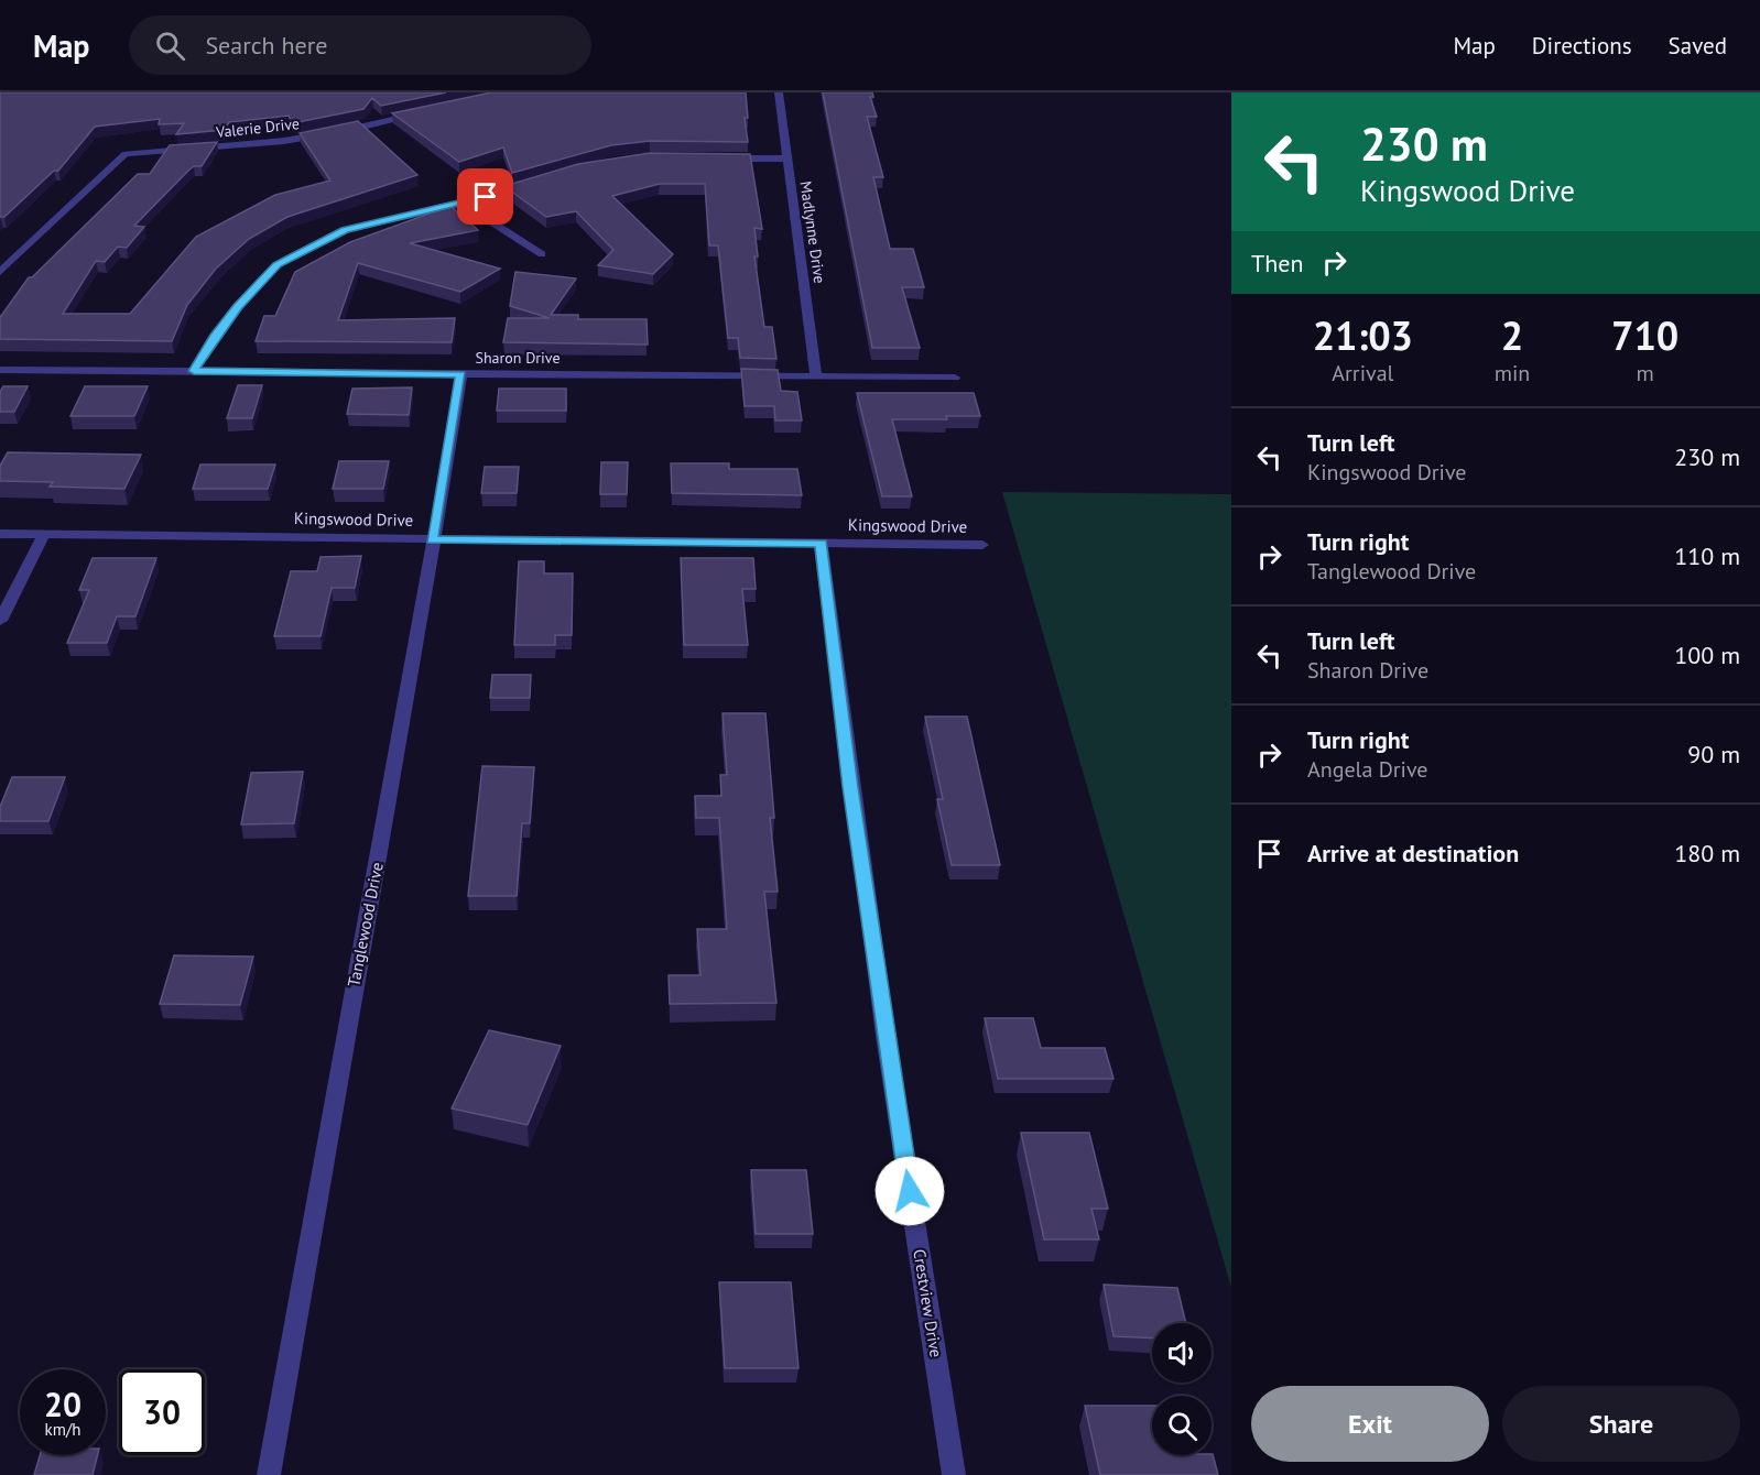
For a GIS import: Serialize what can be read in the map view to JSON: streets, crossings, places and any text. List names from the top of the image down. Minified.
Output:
{"streets":{"street":["Valerie Drive","Madlynne Drive","Sharon Drive","Kingswood Drive","Tanglewood Drive","Crestview Drive"]},"crossings":[["Madlynne Drive","Sharon Drive"],["Sharon Drive","Tanglewood Drive"],["Kingswood Drive","Tanglewood Drive"],["Kingswood Drive","Crestview Drive"]],"page":{"header":"Map","search":"Search here","nav":["Map","Directions","Saved"],"turn":["230 m","Kingswood Drive"],"then":"Then","eta":["21:03","Arrival","2","min","710","m"],"list":[{"name":"Turn left","note":"Kingswood Drive","value":"230 m"},{"name":"Turn right","note":"Tanglewood Drive","value":"110 m"},{"name":"Turn left","note":"Sharon Drive","value":"100 m"},{"name":"Turn right","note":"Angela Drive","value":"90 m"},{"name":"Arrive at destination","value":"180 m"}],"speed":"20 km/h","limit":"30","buttons":["Exit","Share"]}}
